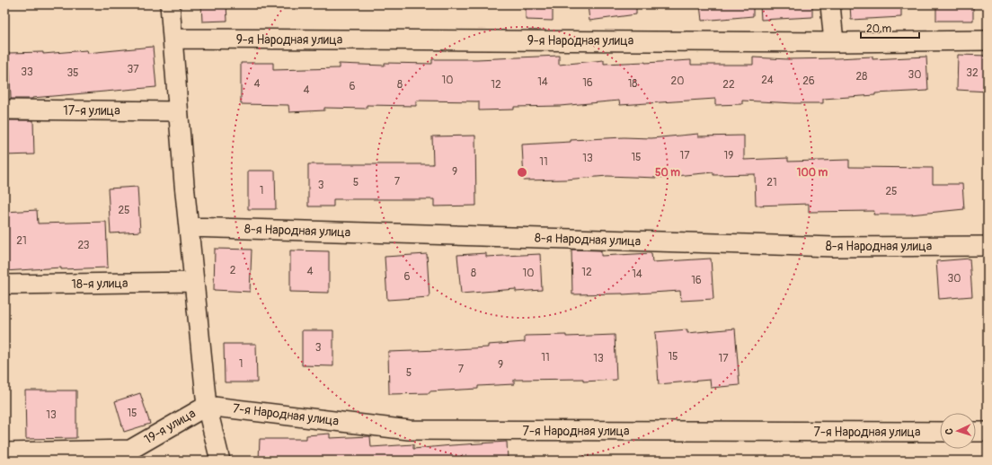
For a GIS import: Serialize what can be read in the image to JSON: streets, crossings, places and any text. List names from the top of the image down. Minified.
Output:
{"streets":{"street":["9-я Народная улица","17-я улица","8-я Народная улица","18-я улица","7-я Народная улица","19-я улица"]},"crossings":[["7-я Народная улица","19-я улица"]],"house_numbers":["37","33","35","32","30","28","10","24","20","26","14","16","4","18","8","12","22","6","4","17","19","15","13","11","9","7","5","21","3","1","25","25","21","23","2","4","12","8","10","14","6","30","16","3","15","11","13","17","1","9","7","5","15","13"],"scale_bar":"20 m","north":"left","rings":["50 m","100 m"]}
